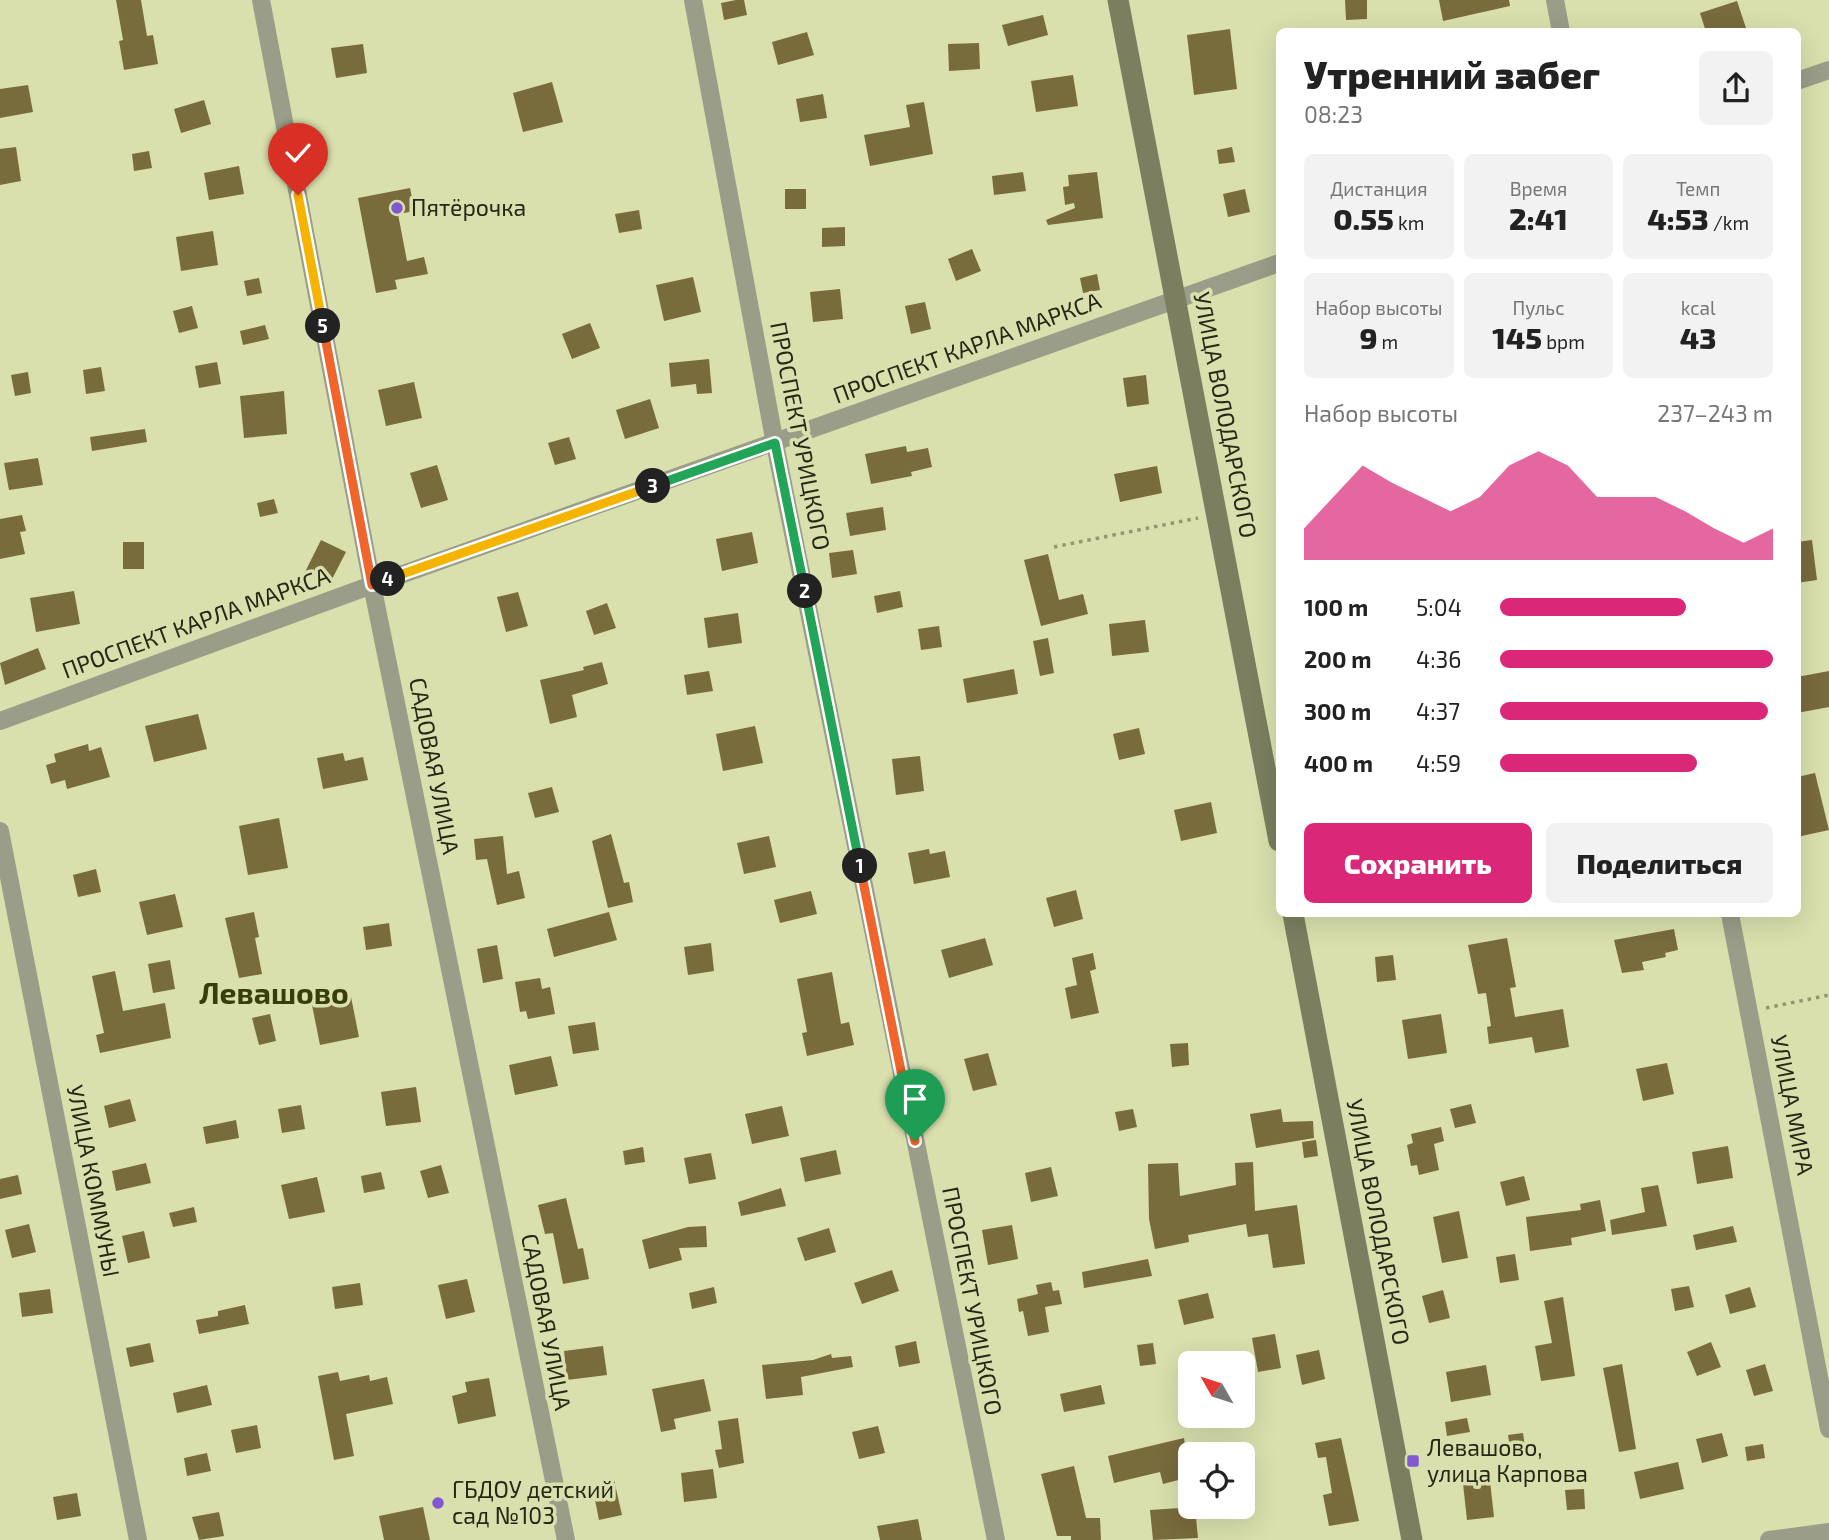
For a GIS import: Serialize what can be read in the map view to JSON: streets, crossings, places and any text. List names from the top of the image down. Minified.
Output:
{"streets":{"street":["ПРОСПЕКТ КАРЛА МАРКСА","УЛИЦА ВОЛОДАРСКОГО","ПРОСПЕКТ УРИЦКОГО","САДОВАЯ УЛИЦА","УЛИЦА МИРА","УЛИЦА КОММУНЫ"]},"crossings":[["ПРОСПЕКТ КАРЛА МАРКСА","УЛИЦА ВОЛОДАРСКОГО"],["ПРОСПЕКТ КАРЛА МАРКСА","ПРОСПЕКТ УРИЦКОГО"],["ПРОСПЕКТ КАРЛА МАРКСА","САДОВАЯ УЛИЦА"]],"districts":["Левашово"],"places":{"other":["Пятёрочка","ГБДОУ детский сад №103"],"transit":["Левашово, улица Карпова"]},"north":"top left","page":{"heading":["Утренний забег","08:23"],"stats":[["Дистанция","0.55 km"],["Время","2:41"],["Темп","4:53 /km"],["Набор высоты","9 m"],["Пульс","145 bpm"],["kcal","43"]],"pins":["5","3","4","2","1"],"chart":["Набор высоты","237–243 m"],"list":[{"name":"100 m","note":"5:04"},{"name":"200 m","note":"4:36"},{"name":"300 m","note":"4:37"},{"name":"400 m","note":"4:59"}],"buttons":["Сохранить","Поделиться"]}}
